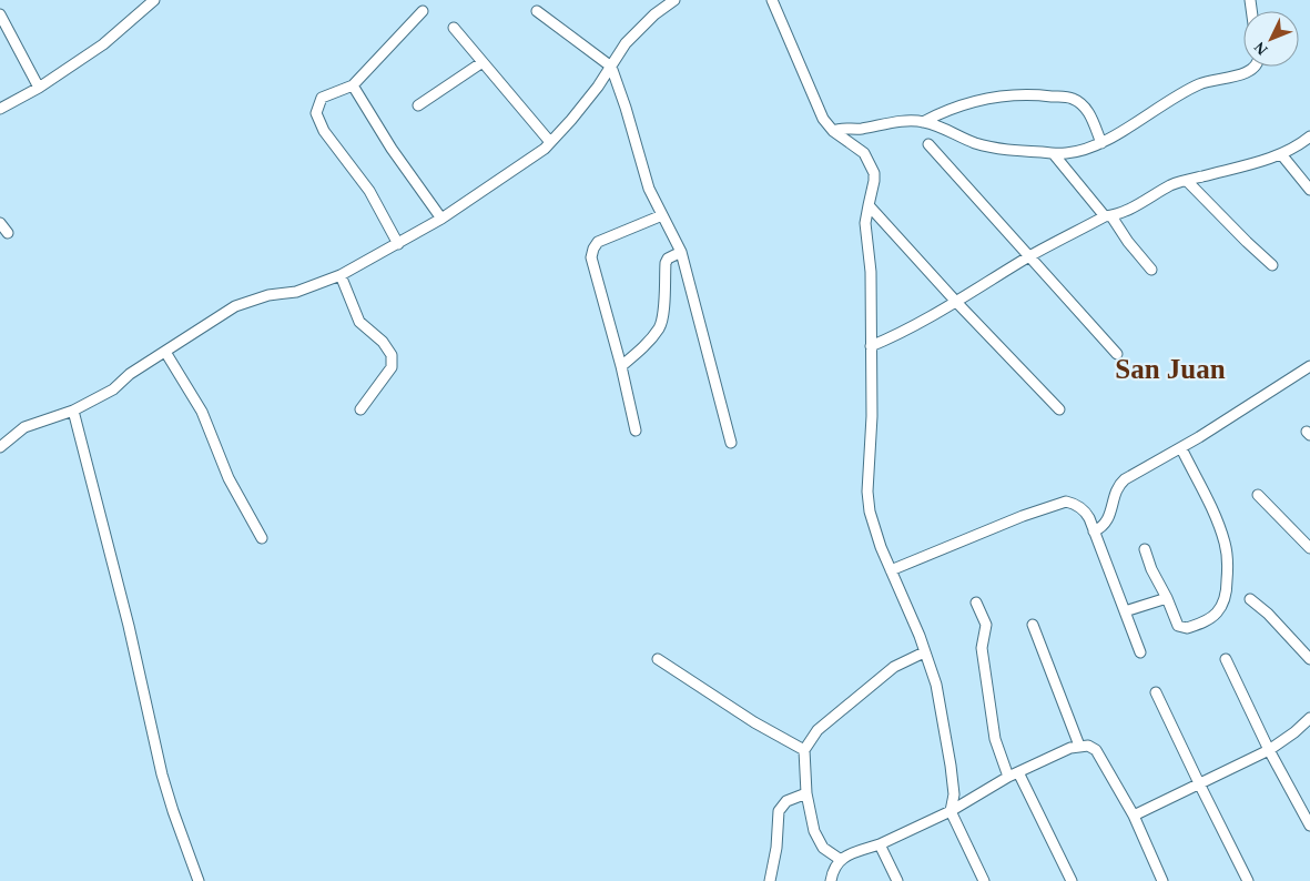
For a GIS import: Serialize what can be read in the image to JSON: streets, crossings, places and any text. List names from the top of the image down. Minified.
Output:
{"districts":["San Juan"],"north":"bottom left"}
